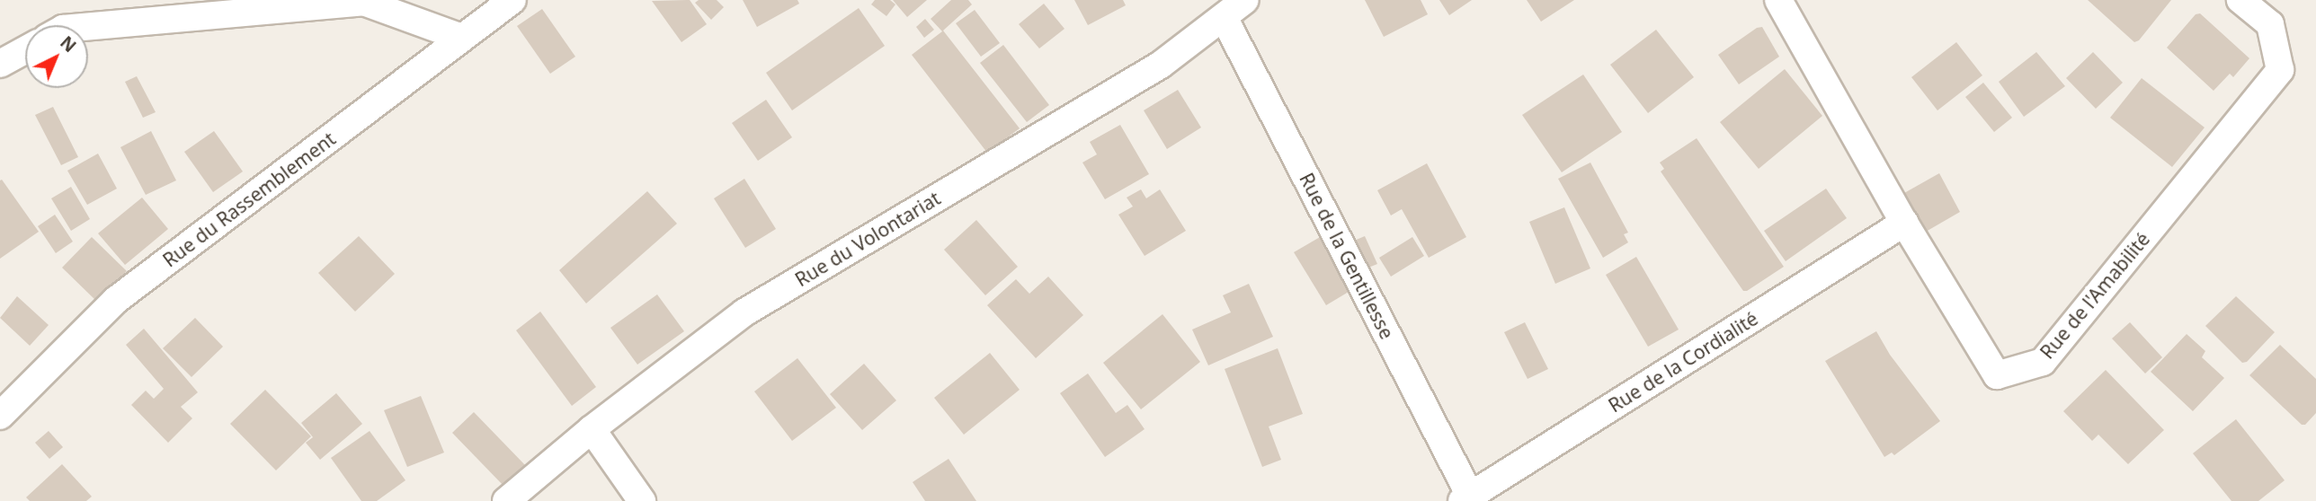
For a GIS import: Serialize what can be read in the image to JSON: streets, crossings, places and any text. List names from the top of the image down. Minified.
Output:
{"streets":{"street":["Rue du Rassemblement","Rue du Volontariat","Rue de la Gentillesse","Rue de l'Amabilité","Rue de la Cordialité"]},"crossings":[["Rue du Volontariat","Rue de la Gentillesse"],["Rue de la Gentillesse","Rue de la Cordialité"],["Rue de l'Amabilité","Rue de la Cordialité"]],"north":"top right"}
